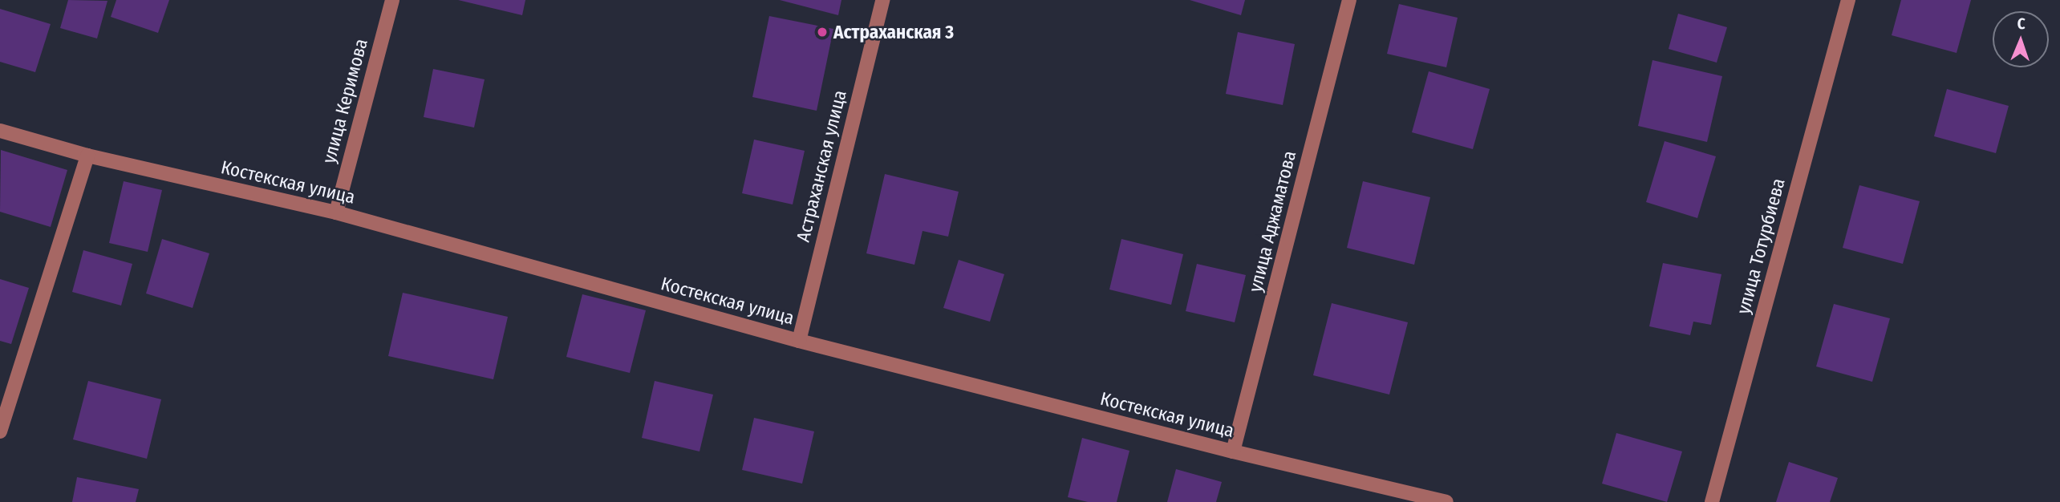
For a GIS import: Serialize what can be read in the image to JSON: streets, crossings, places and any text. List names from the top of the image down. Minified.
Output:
{"streets":{"street":["улица Керимова","Астраханская улица","Костекская улица","улица Аджаматова","улица Тотурбиева"]},"crossings":[["улица Керимова","Костекская улица"],["Астраханская улица","Костекская улица"],["Костекская улица","улица Аджаматова"]],"places":["Астраханская 3"],"north":"top"}
